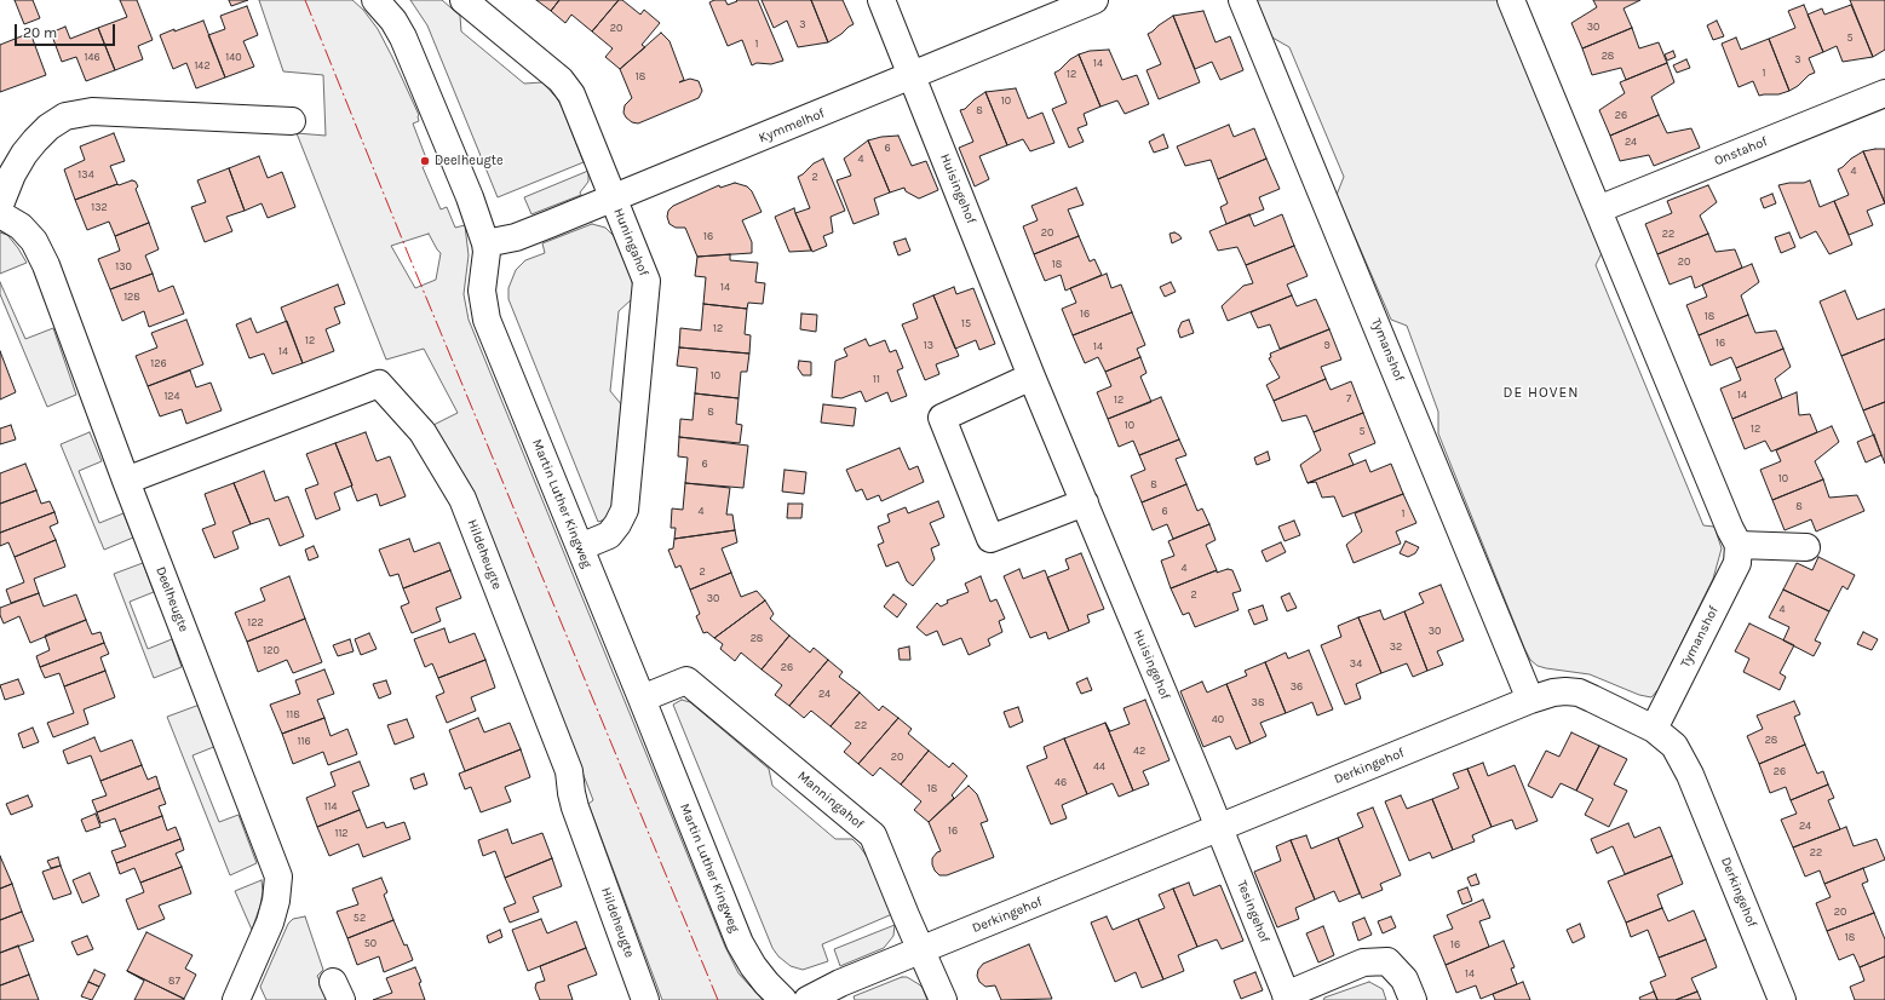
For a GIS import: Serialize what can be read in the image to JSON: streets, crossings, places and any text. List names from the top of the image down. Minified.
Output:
{"streets":{"street":["Kymmelhof","Onstahof","Huisingehof","Huningahof","Tymanshof","Martin Luther Kingweg","Hildeheugte","Deelheugte","Derkingehof","Manningahof","Tesingehof"]},"crossings":[["Kymmelhof","Huisingehof"],["Kymmelhof","Huningahof"],["Kymmelhof","Martin Luther Kingweg"],["Huisingehof","Derkingehof"],["Huisingehof","Tesingehof"],["Huningahof","Martin Luther Kingweg"],["Tymanshof","Derkingehof"],["Martin Luther Kingweg","Manningahof"],["Hildeheugte","Deelheugte"],["Derkingehof","Manningahof"],["Derkingehof","Tesingehof"]],"districts":["DE HOVEN"],"places":["Deelheugte"],"house_numbers":["3","30","20","5","1","28","146","140","3","14","142","1","12","18","10","8","26","24","6","4","4","134","2","132","20","22","16","20","18","130","14","128","16","18","15","12","12","16","13","9","14","14","126","10","11","14","124","7","12","8","10","12","5","6","10","8","8","4","6","1","4","2","2","30","4","122","30","28","32","120","34","26","36","24","38","118","40","22","28","116","42","20","44","26","46","18","114","24","16","112","22","20","52","18","50","16","14","87"],"scale_bar":"20 m"}
